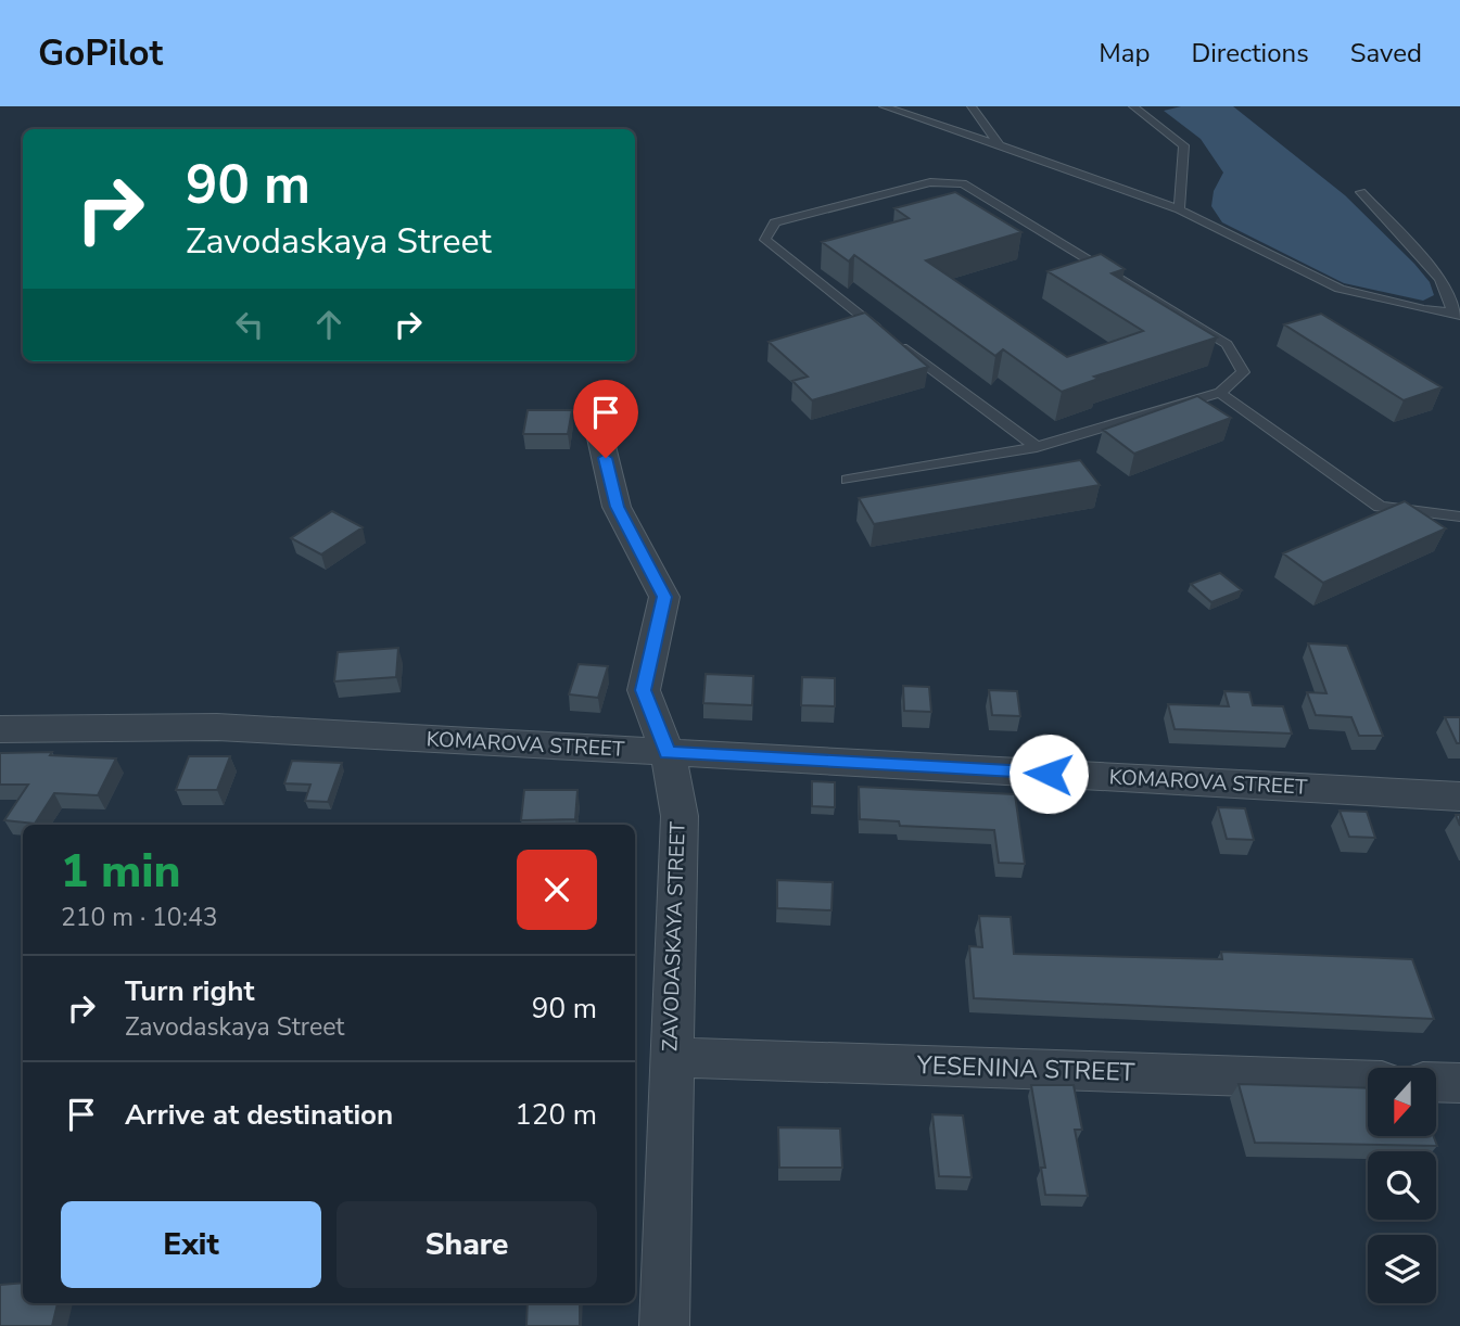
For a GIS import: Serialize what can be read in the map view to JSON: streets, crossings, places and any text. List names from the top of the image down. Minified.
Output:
{"streets":{"street":["KOMAROVA STREET","ZAVODASKAYA STREET","YESENINA STREET"]},"crossings":[["KOMAROVA STREET","ZAVODASKAYA STREET"],["ZAVODASKAYA STREET","YESENINA STREET"]],"north":"bottom","page":{"header":"GoPilot","nav":["Map","Directions","Saved"],"turn":["90 m","Zavodaskaya Street"],"heading":["1 min","210 m · 10:43"],"list":[{"name":"Turn right","note":"Zavodaskaya Street","value":"90 m"},{"name":"Arrive at destination","value":"120 m"}],"buttons":["Exit","Share"]}}
